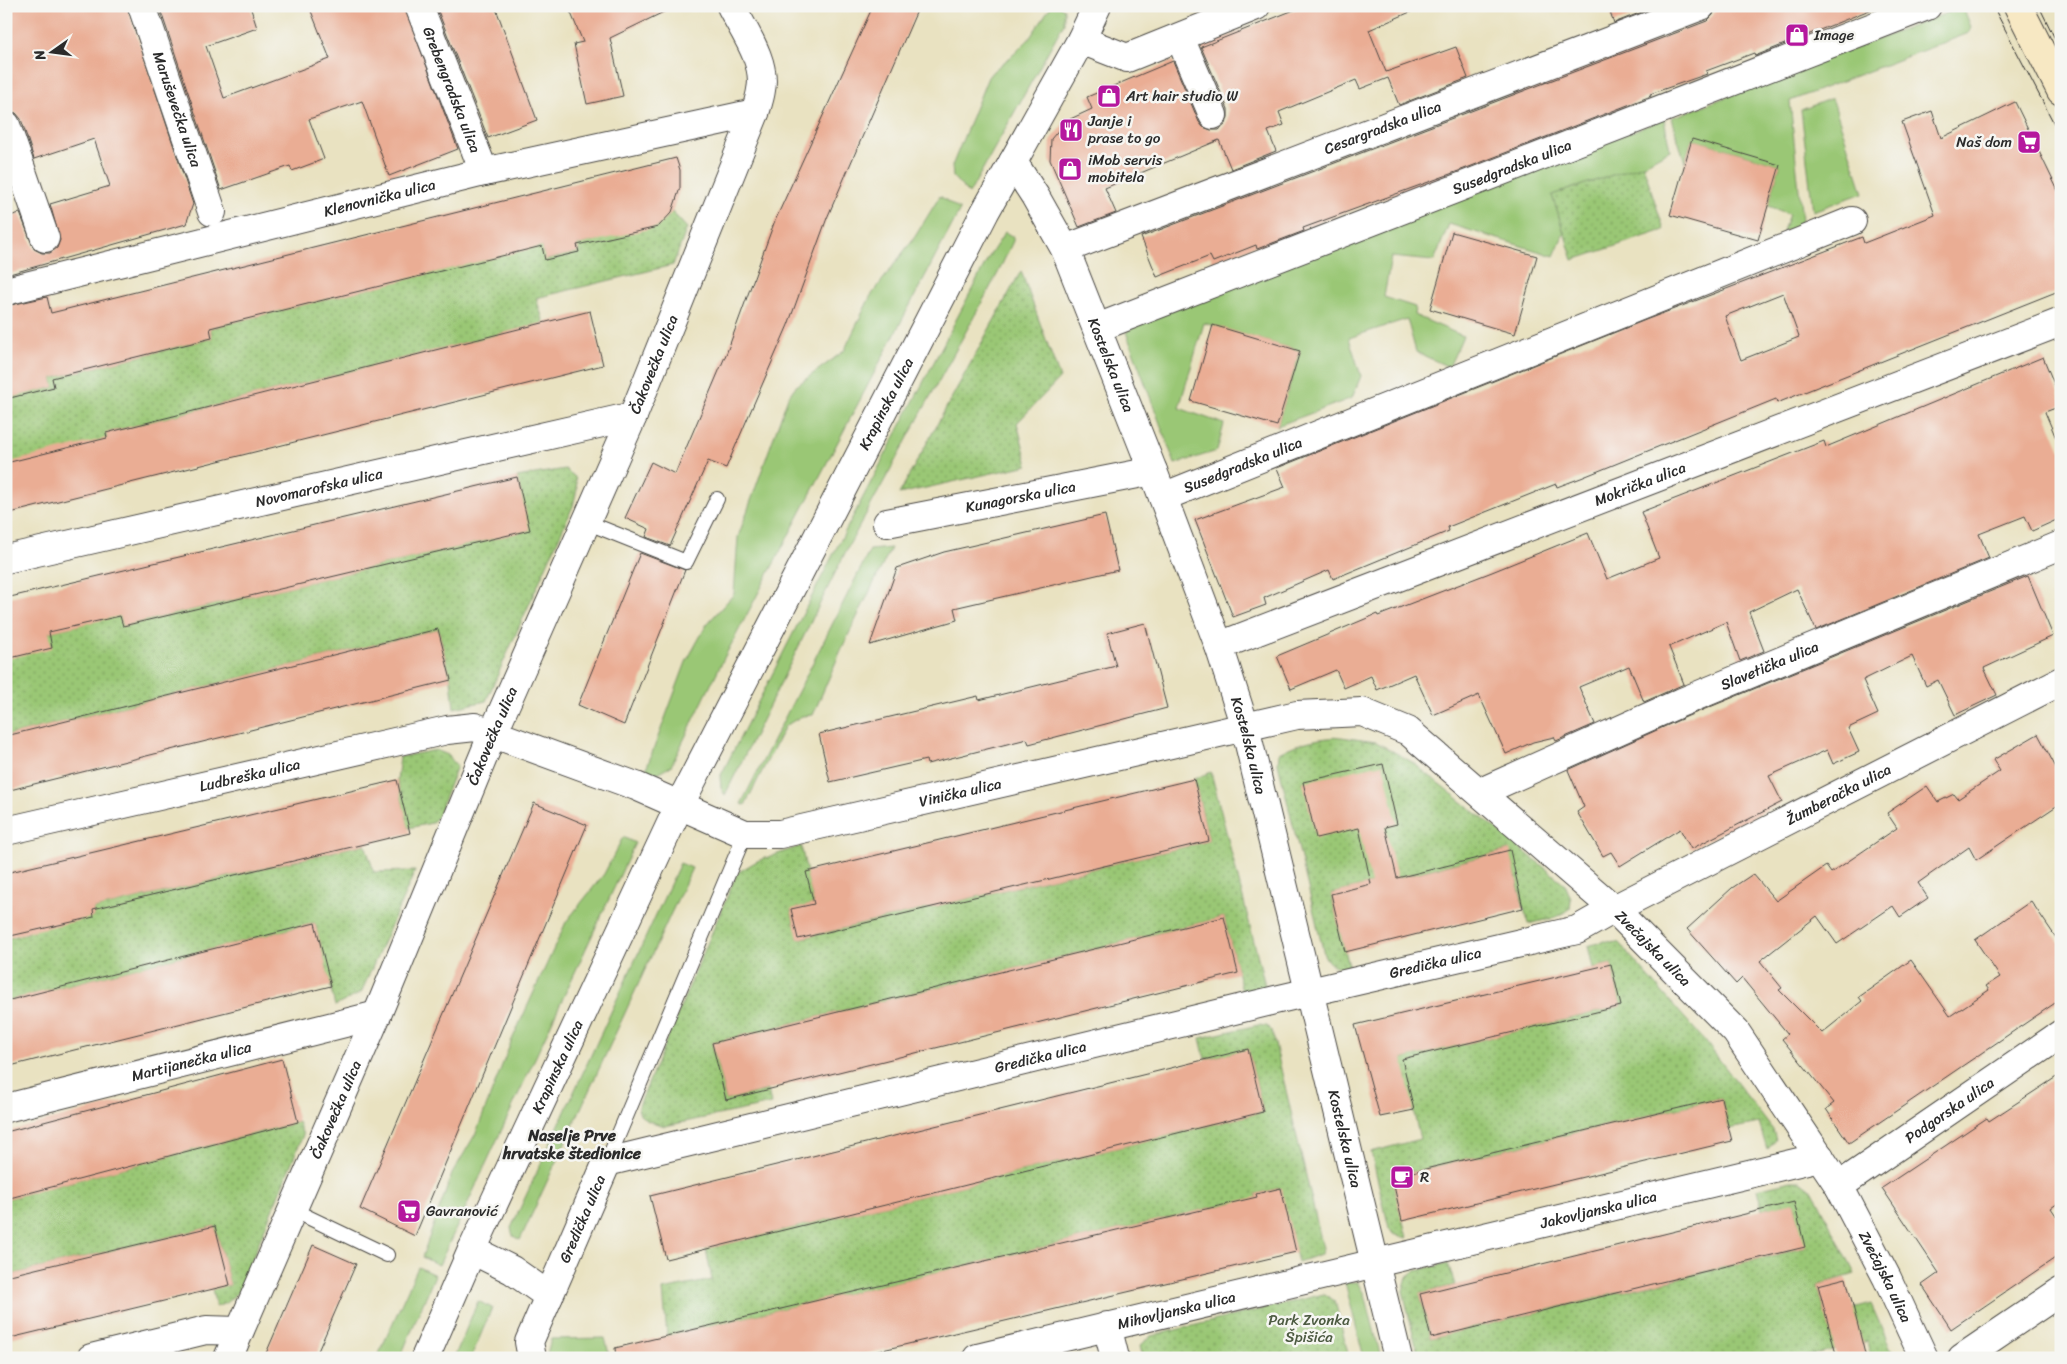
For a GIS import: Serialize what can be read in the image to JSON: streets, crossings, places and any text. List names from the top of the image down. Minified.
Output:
{"streets":{"street":["Grebengradska ulica","Maruševečka ulica","Cesargradska ulica","Susedgradska ulica","Klenovnička ulica","Čakovečka ulica","Kostelska ulica","Krapinska ulica","Mokrička ulica","Novomarofska ulica","Kunagorska ulica","Slavetička ulica","Ludbreška ulica","Vinička ulica","Žumberačka ulica","Zvečajska ulica","Gredička ulica","Martijanečka ulica","Podgorska ulica","Jakovljanska ulica","Mihovljanska ulica"]},"crossings":[["Grebengradska ulica","Klenovnička ulica"],["Cesargradska ulica","Kostelska ulica"],["Susedgradska ulica","Kostelska ulica"],["Klenovnička ulica","Čakovečka ulica"],["Čakovečka ulica","Novomarofska ulica"],["Čakovečka ulica","Ludbreška ulica"],["Čakovečka ulica","Martijanečka ulica"],["Kostelska ulica","Krapinska ulica"],["Kostelska ulica","Mokrička ulica"],["Kostelska ulica","Kunagorska ulica"],["Kostelska ulica","Vinička ulica"],["Kostelska ulica","Zvečajska ulica"],["Kostelska ulica","Gredička ulica"],["Kostelska ulica","Jakovljanska ulica"],["Kostelska ulica","Mihovljanska ulica"],["Krapinska ulica","Vinička ulica"],["Slavetička ulica","Zvečajska ulica"],["Vinička ulica","Zvečajska ulica"],["Žumberačka ulica","Zvečajska ulica"],["Žumberačka ulica","Gredička ulica"],["Zvečajska ulica","Gredička ulica"],["Zvečajska ulica","Podgorska ulica"],["Zvečajska ulica","Jakovljanska ulica"],["Jakovljanska ulica","Mihovljanska ulica"]],"districts":["Naselje Prve hrvatske štedionice"],"parks":["Park Zvonka Špišića"],"places":{"shop":["Image","Art hair studio W","iMob servis mobitela"],"restaurant":["Janje i prase to go"],"supermarket":["Naš dom","Gavranović"],"cafe":["R"]},"north":"left"}
